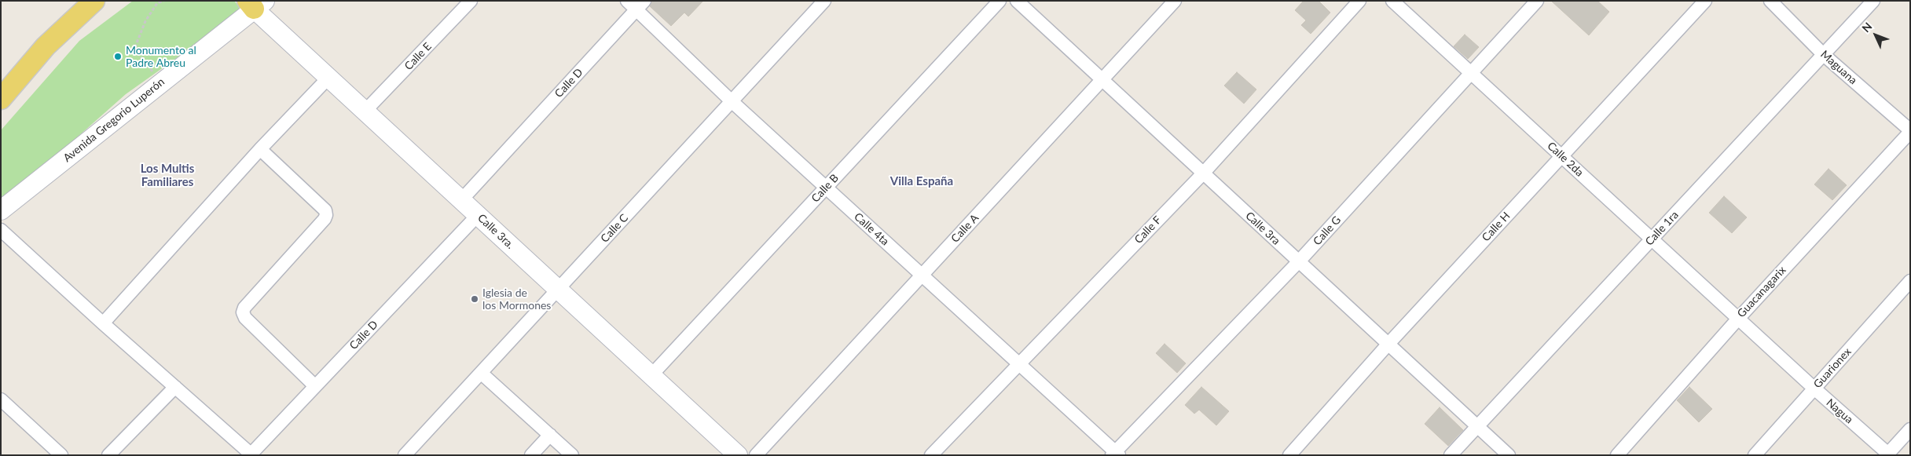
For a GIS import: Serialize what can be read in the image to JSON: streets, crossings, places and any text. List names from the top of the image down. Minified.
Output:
{"streets":{"main road":["Avenida Gregorio Luperón","Calle 3ra."],"street":["Calle E","Maguana","Calle D","Calle 2da","Calle B","Calle H","Calle C","Calle A","Calle 3ra","Calle 1ra","Calle 4ta","Calle F","Calle G","Guacanagarix","Guarionex","Nagua"]},"crossings":[["Calle E","Calle 3ra."],["Maguana","Calle 1ra"],["Maguana","Guacanagarix"],["Calle D","Calle 4ta"],["Calle D","Calle 3ra."],["Avenida Gregorio Luperón","Calle 3ra."],["Calle 2da","Calle H"],["Calle 2da","Calle 1ra"],["Calle 2da","Calle G"],["Calle 2da","Guacanagarix"],["Calle 2da","Nagua"],["Calle B","Calle 4ta"],["Calle B","Calle 3ra."],["Calle H","Calle 3ra"],["Calle C","Calle 4ta"],["Calle C","Calle 3ra."],["Calle A","Calle 3ra"],["Calle A","Calle 4ta"],["Calle 3ra","Calle 1ra"],["Calle 3ra","Calle F"],["Calle 3ra","Calle G"],["Calle 4ta","Calle F"],["Calle 4ta","Calle G"],["Guacanagarix","Nagua"],["Guarionex","Nagua"]],"districts":["Los Multis Familiares","Villa España"],"places":["Monumento al Padre Abreu","Iglesia de los Mormones"],"north":"top left"}
